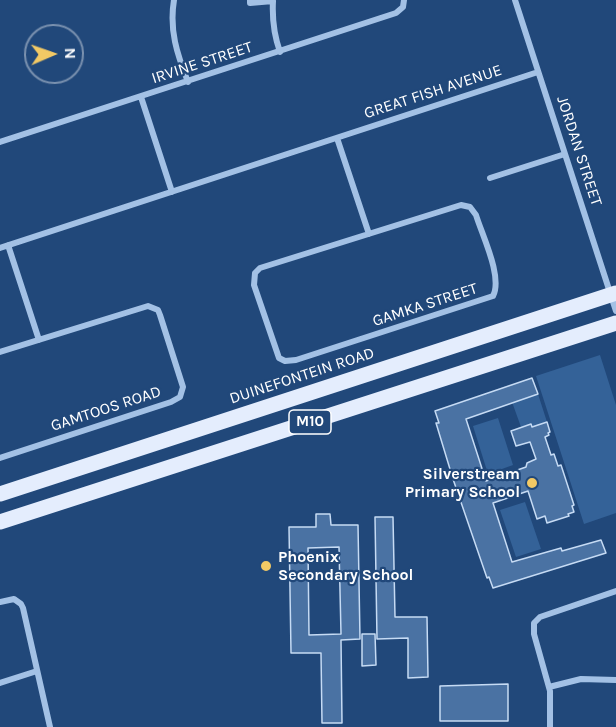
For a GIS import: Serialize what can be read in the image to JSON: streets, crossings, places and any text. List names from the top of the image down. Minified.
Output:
{"streets":{"main road":["DUINEFONTEIN ROAD","M10"],"street":["IRVINE STREET","GREAT FISH AVENUE","JORDAN STREET","GAMKA STREET","GAMTOOS ROAD"]},"crossings":[["GREAT FISH AVENUE","JORDAN STREET"],["JORDAN STREET","DUINEFONTEIN ROAD"]],"places":["Silverstream Primary School","Phoenix Secondary School"],"north":"right"}
